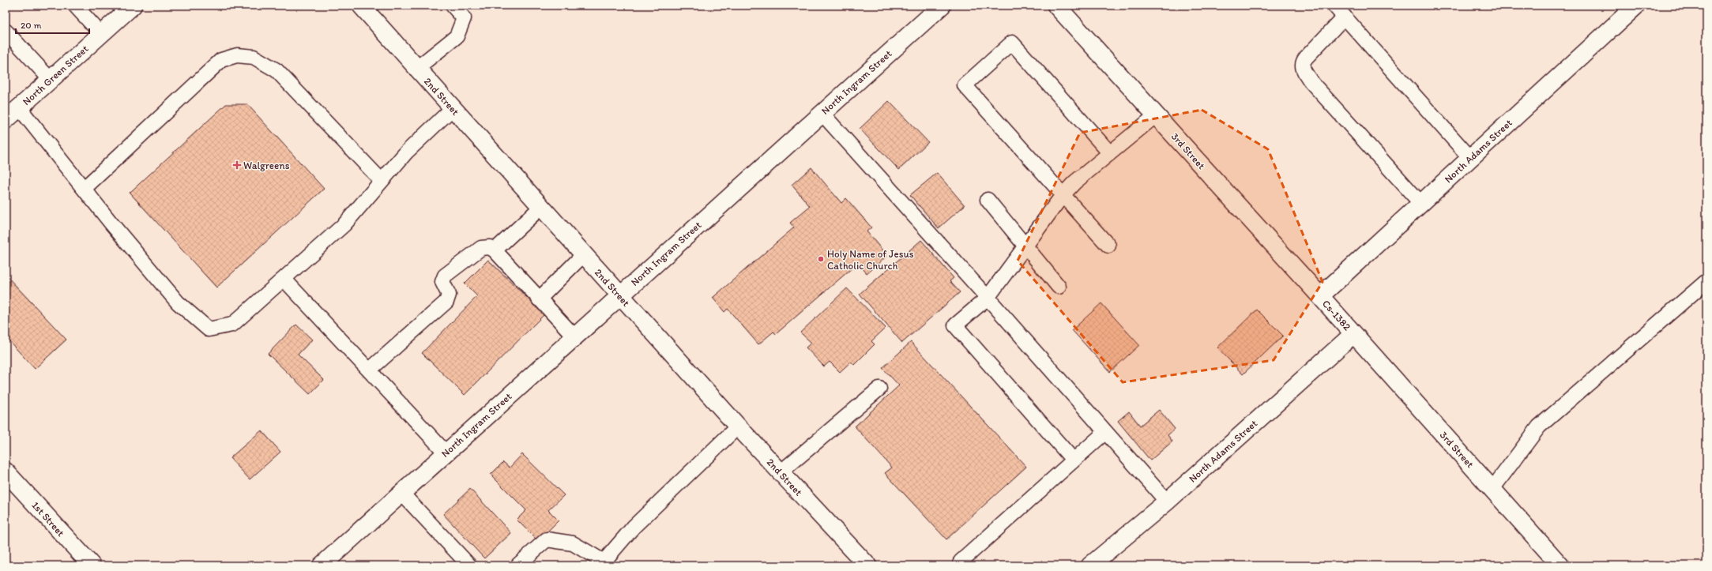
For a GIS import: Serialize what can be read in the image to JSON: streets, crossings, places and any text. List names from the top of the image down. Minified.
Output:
{"streets":{"street":["North Green Street","North Ingram Street","2nd Street","3rd Street","North Adams Street","Cs-1382","1st Street"]},"crossings":[["North Ingram Street","2nd Street"],["3rd Street","North Adams Street"],["3rd Street","Cs-1382"],["North Adams Street","Cs-1382"]],"places":{"health":["Walgreens"],"other":["Holy Name of Jesus Catholic Church"]},"scale_bar":"20 m"}
